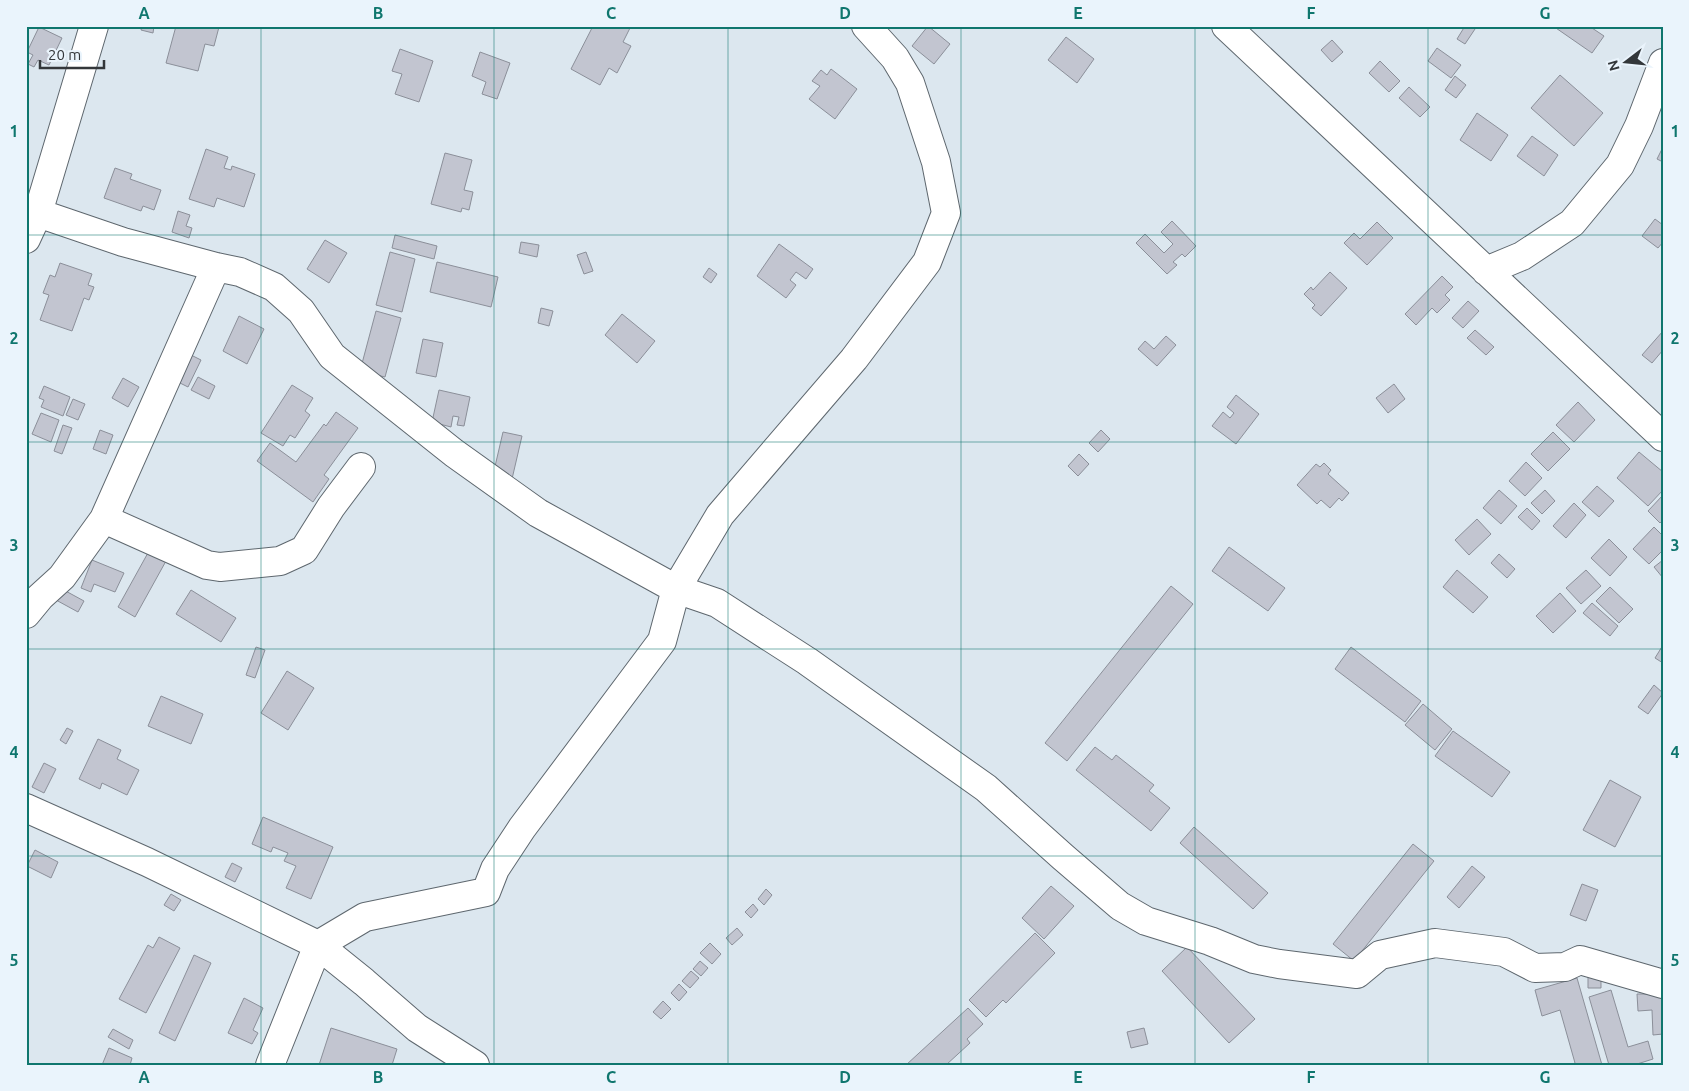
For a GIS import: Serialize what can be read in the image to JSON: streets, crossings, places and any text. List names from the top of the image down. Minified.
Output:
{"scale_bar":"20 m","north":"left","grid":{"columns":["A","B","C","D","E","F","G"],"rows":["1","2","3","4","5"]}}
